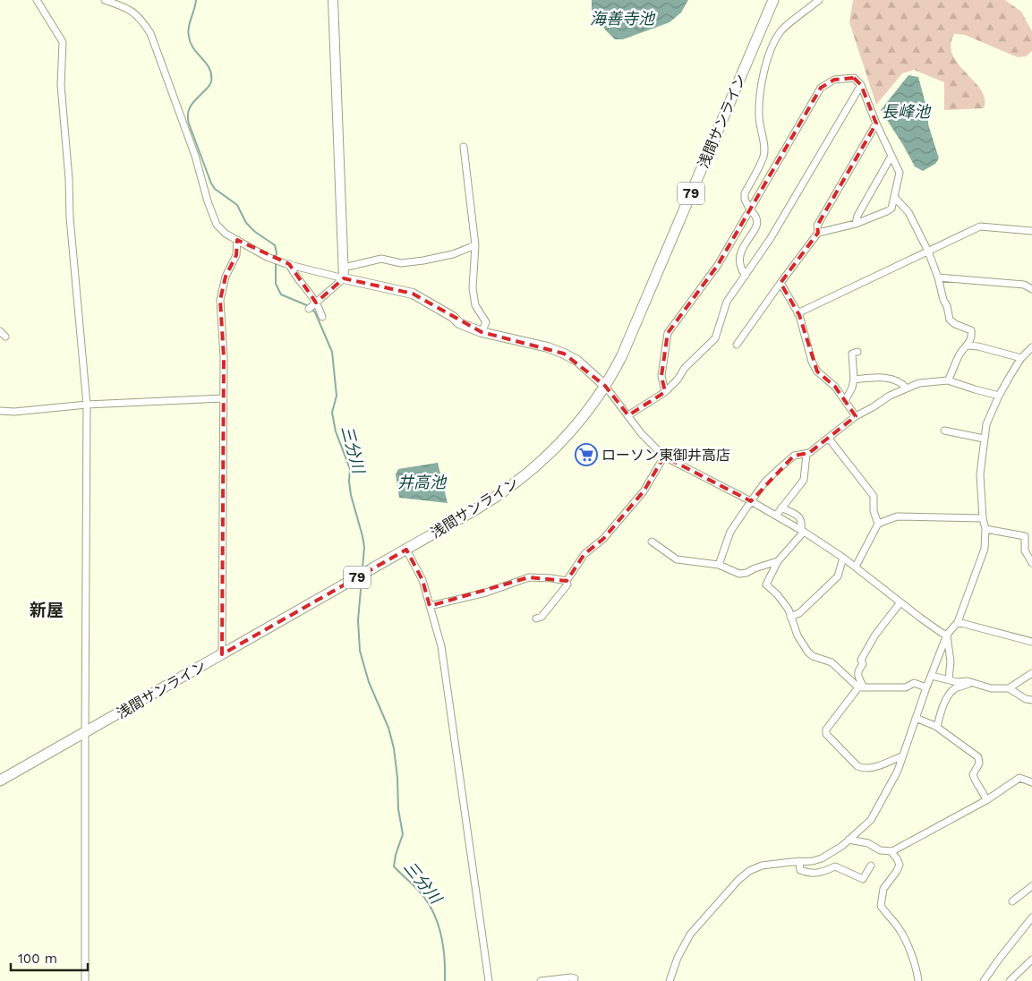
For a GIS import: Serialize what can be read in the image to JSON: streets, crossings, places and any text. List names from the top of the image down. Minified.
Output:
{"streets":{"main road":["浅間サンライン","79"]},"districts":["新屋"],"water":["海善寺池","長峰池","三分川","井高池"],"places":{"supermarket":["ローソン東御井高店"]},"scale_bar":"100 m"}
